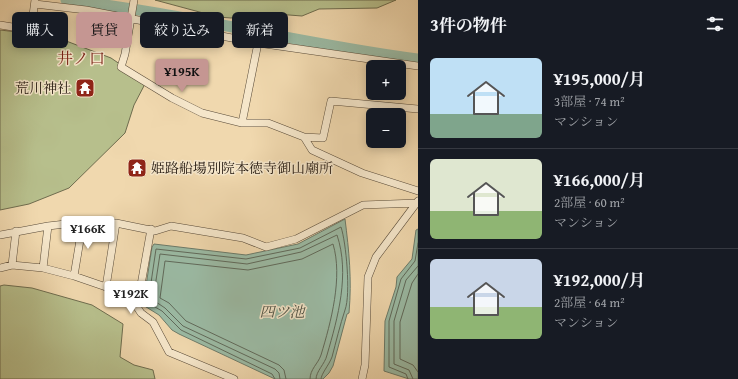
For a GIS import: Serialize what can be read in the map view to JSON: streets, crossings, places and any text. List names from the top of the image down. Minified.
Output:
{"districts":["井ノ口"],"water":["四ツ池"],"places":{"temple":["荒川神社","姫路船場別院本徳寺御山廟所"]},"page":{"heading":"3件の物件","chip":["購入","賃貸","絞り込み","新着"],"list":[{"name":"¥195,000/月","note":"3部屋 · 74 m² · マンション"},{"name":"¥166,000/月","note":"2部屋 · 60 m² · マンション"},{"name":"¥192,000/月","note":"2部屋 · 64 m² · マンション"}],"price":["¥195K","¥166K","¥192K"],"map_buttons":["+","−"]}}
